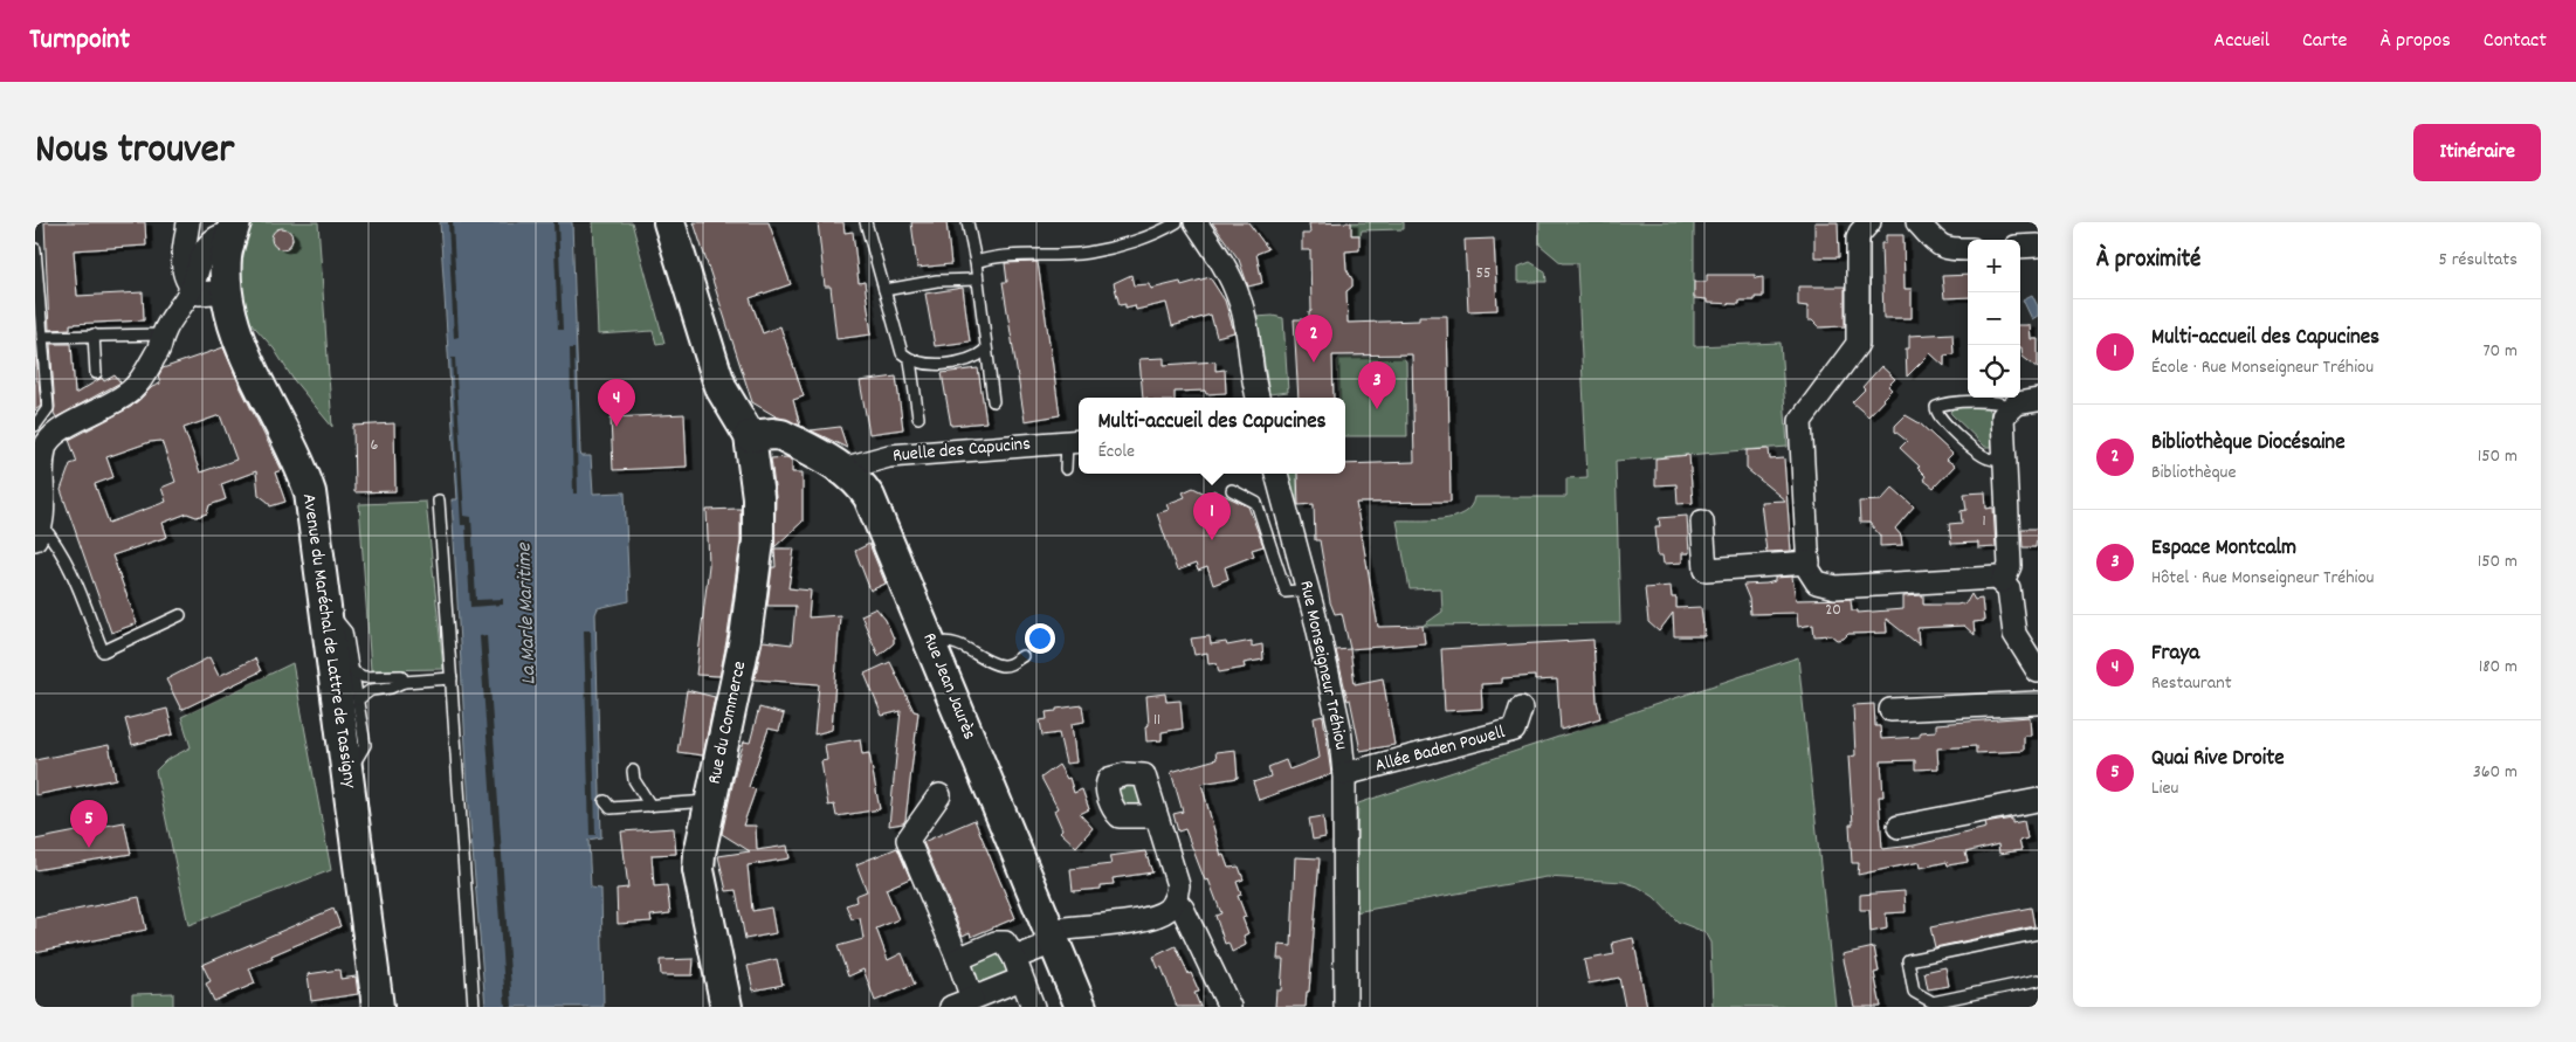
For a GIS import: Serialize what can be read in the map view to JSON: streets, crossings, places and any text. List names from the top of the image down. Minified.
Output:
{"streets":{"main road":["Avenue du Maréchal de Lattre de Tassigny","Rue Jean Jaurès","Rue du Commerce"],"street":["Ruelle des Capucins","Rue Monseigneur Tréhiou","Allée Baden Powell"]},"crossings":[["Ruelle des Capucins","Rue Jean Jaurès"],["Rue Monseigneur Tréhiou","Allée Baden Powell"],["Rue Jean Jaurès","Rue du Commerce"]],"water":["La Marle Maritime"],"house_numbers":["55","6","1","20","11"],"page":{"header":"Turnpoint","nav":["Accueil","Carte","À propos","Contact"],"title":"Nous trouver","buttons":"Itinéraire","heading":["À proximité","5 résultats"],"map_buttons":["+","−"],"list":[{"mark":"1","name":"Multi-accueil des Capucines","note":"École · Rue Monseigneur Tréhiou","value":"70 m"},{"mark":"2","name":"Bibliothèque Diocésaine","note":"Bibliothèque","value":"150 m"},{"mark":"3","name":"Espace Montcalm","note":"Hôtel · Rue Monseigneur Tréhiou","value":"150 m"},{"mark":"4","name":"Fraya","note":"Restaurant","value":"180 m"},{"mark":"5","name":"Quai Rive Droite","note":"Lieu","value":"360 m"}],"pins":["2","3","4","1","5"],"popup":["Multi-accueil des Capucines","École"]}}
